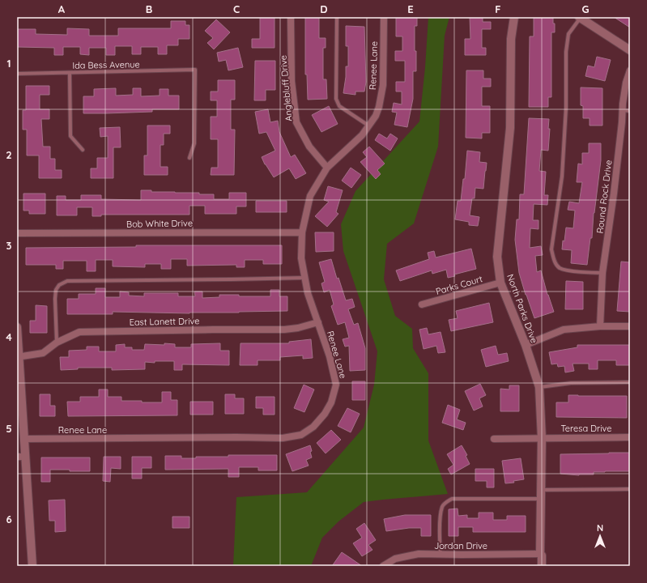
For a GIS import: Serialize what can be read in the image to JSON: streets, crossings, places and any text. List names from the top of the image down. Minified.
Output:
{"streets":{"street":["Renee Lane","Anglebluff Drive","Round Rock Drive","Bob White Drive","Parks Court","North Parks Drive","East Lanett Drive","Teresa Drive","Jordan Drive"],"lane":["Ida Bess Avenue"]},"crossings":[["Renee Lane","Anglebluff Drive"],["Renee Lane","Bob White Drive"],["Renee Lane","East Lanett Drive"],["Parks Court","North Parks Drive"],["North Parks Drive","Teresa Drive"],["North Parks Drive","Jordan Drive"]],"north":"top","grid":{"columns":["A","B","C","D","E","F","G"],"rows":["1","2","3","4","5","6"]}}
